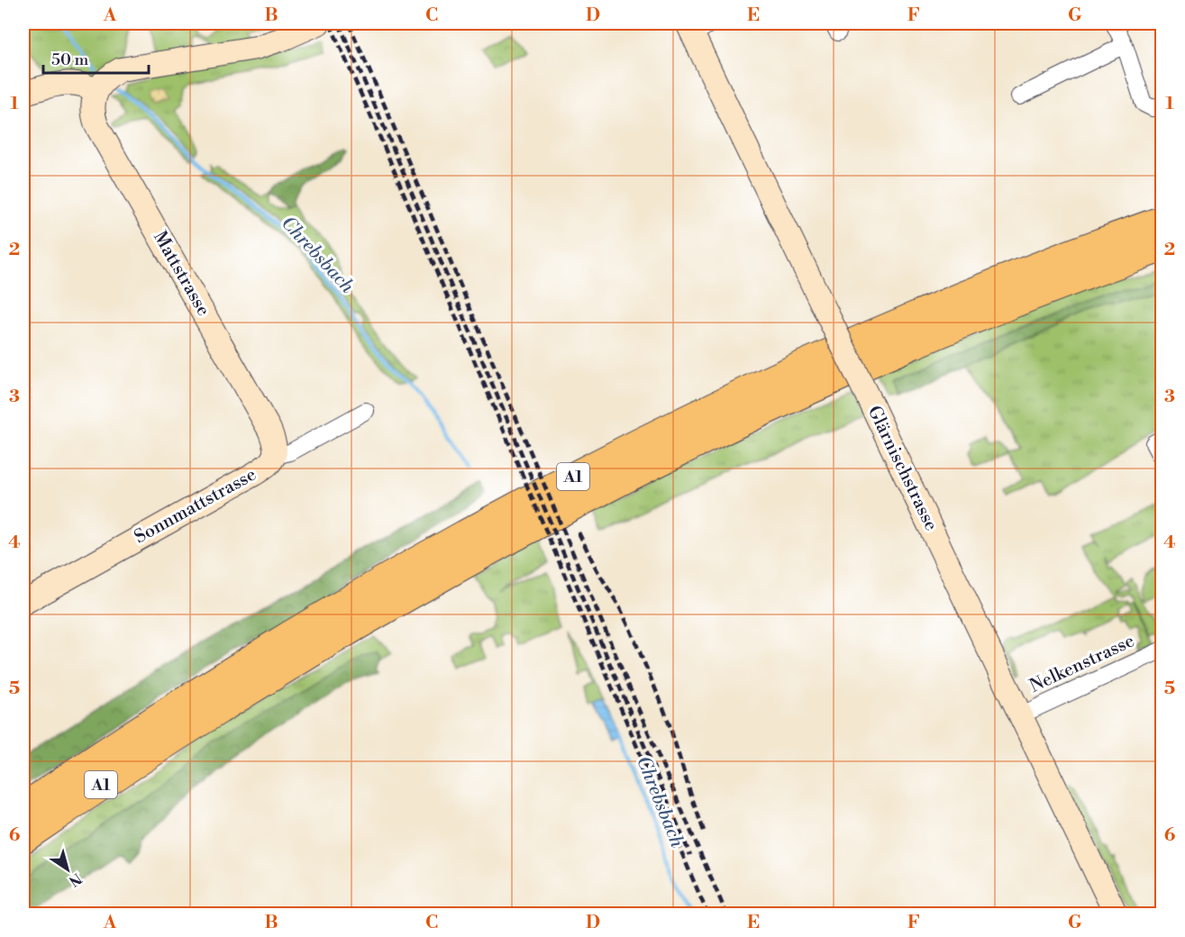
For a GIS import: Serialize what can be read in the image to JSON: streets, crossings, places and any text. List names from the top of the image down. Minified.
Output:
{"streets":{"highway":["A1"],"street":["Mattstrasse","Glärnischstrasse","Sonnmattstrasse","Nelkenstrasse"]},"crossings":[["Mattstrasse","Sonnmattstrasse"],["Glärnischstrasse","Nelkenstrasse"]],"water":["Chrebsbach"],"scale_bar":"50 m","north":"bottom right","grid":{"columns":["A","B","C","D","E","F","G"],"rows":["1","2","3","4","5","6"]}}
